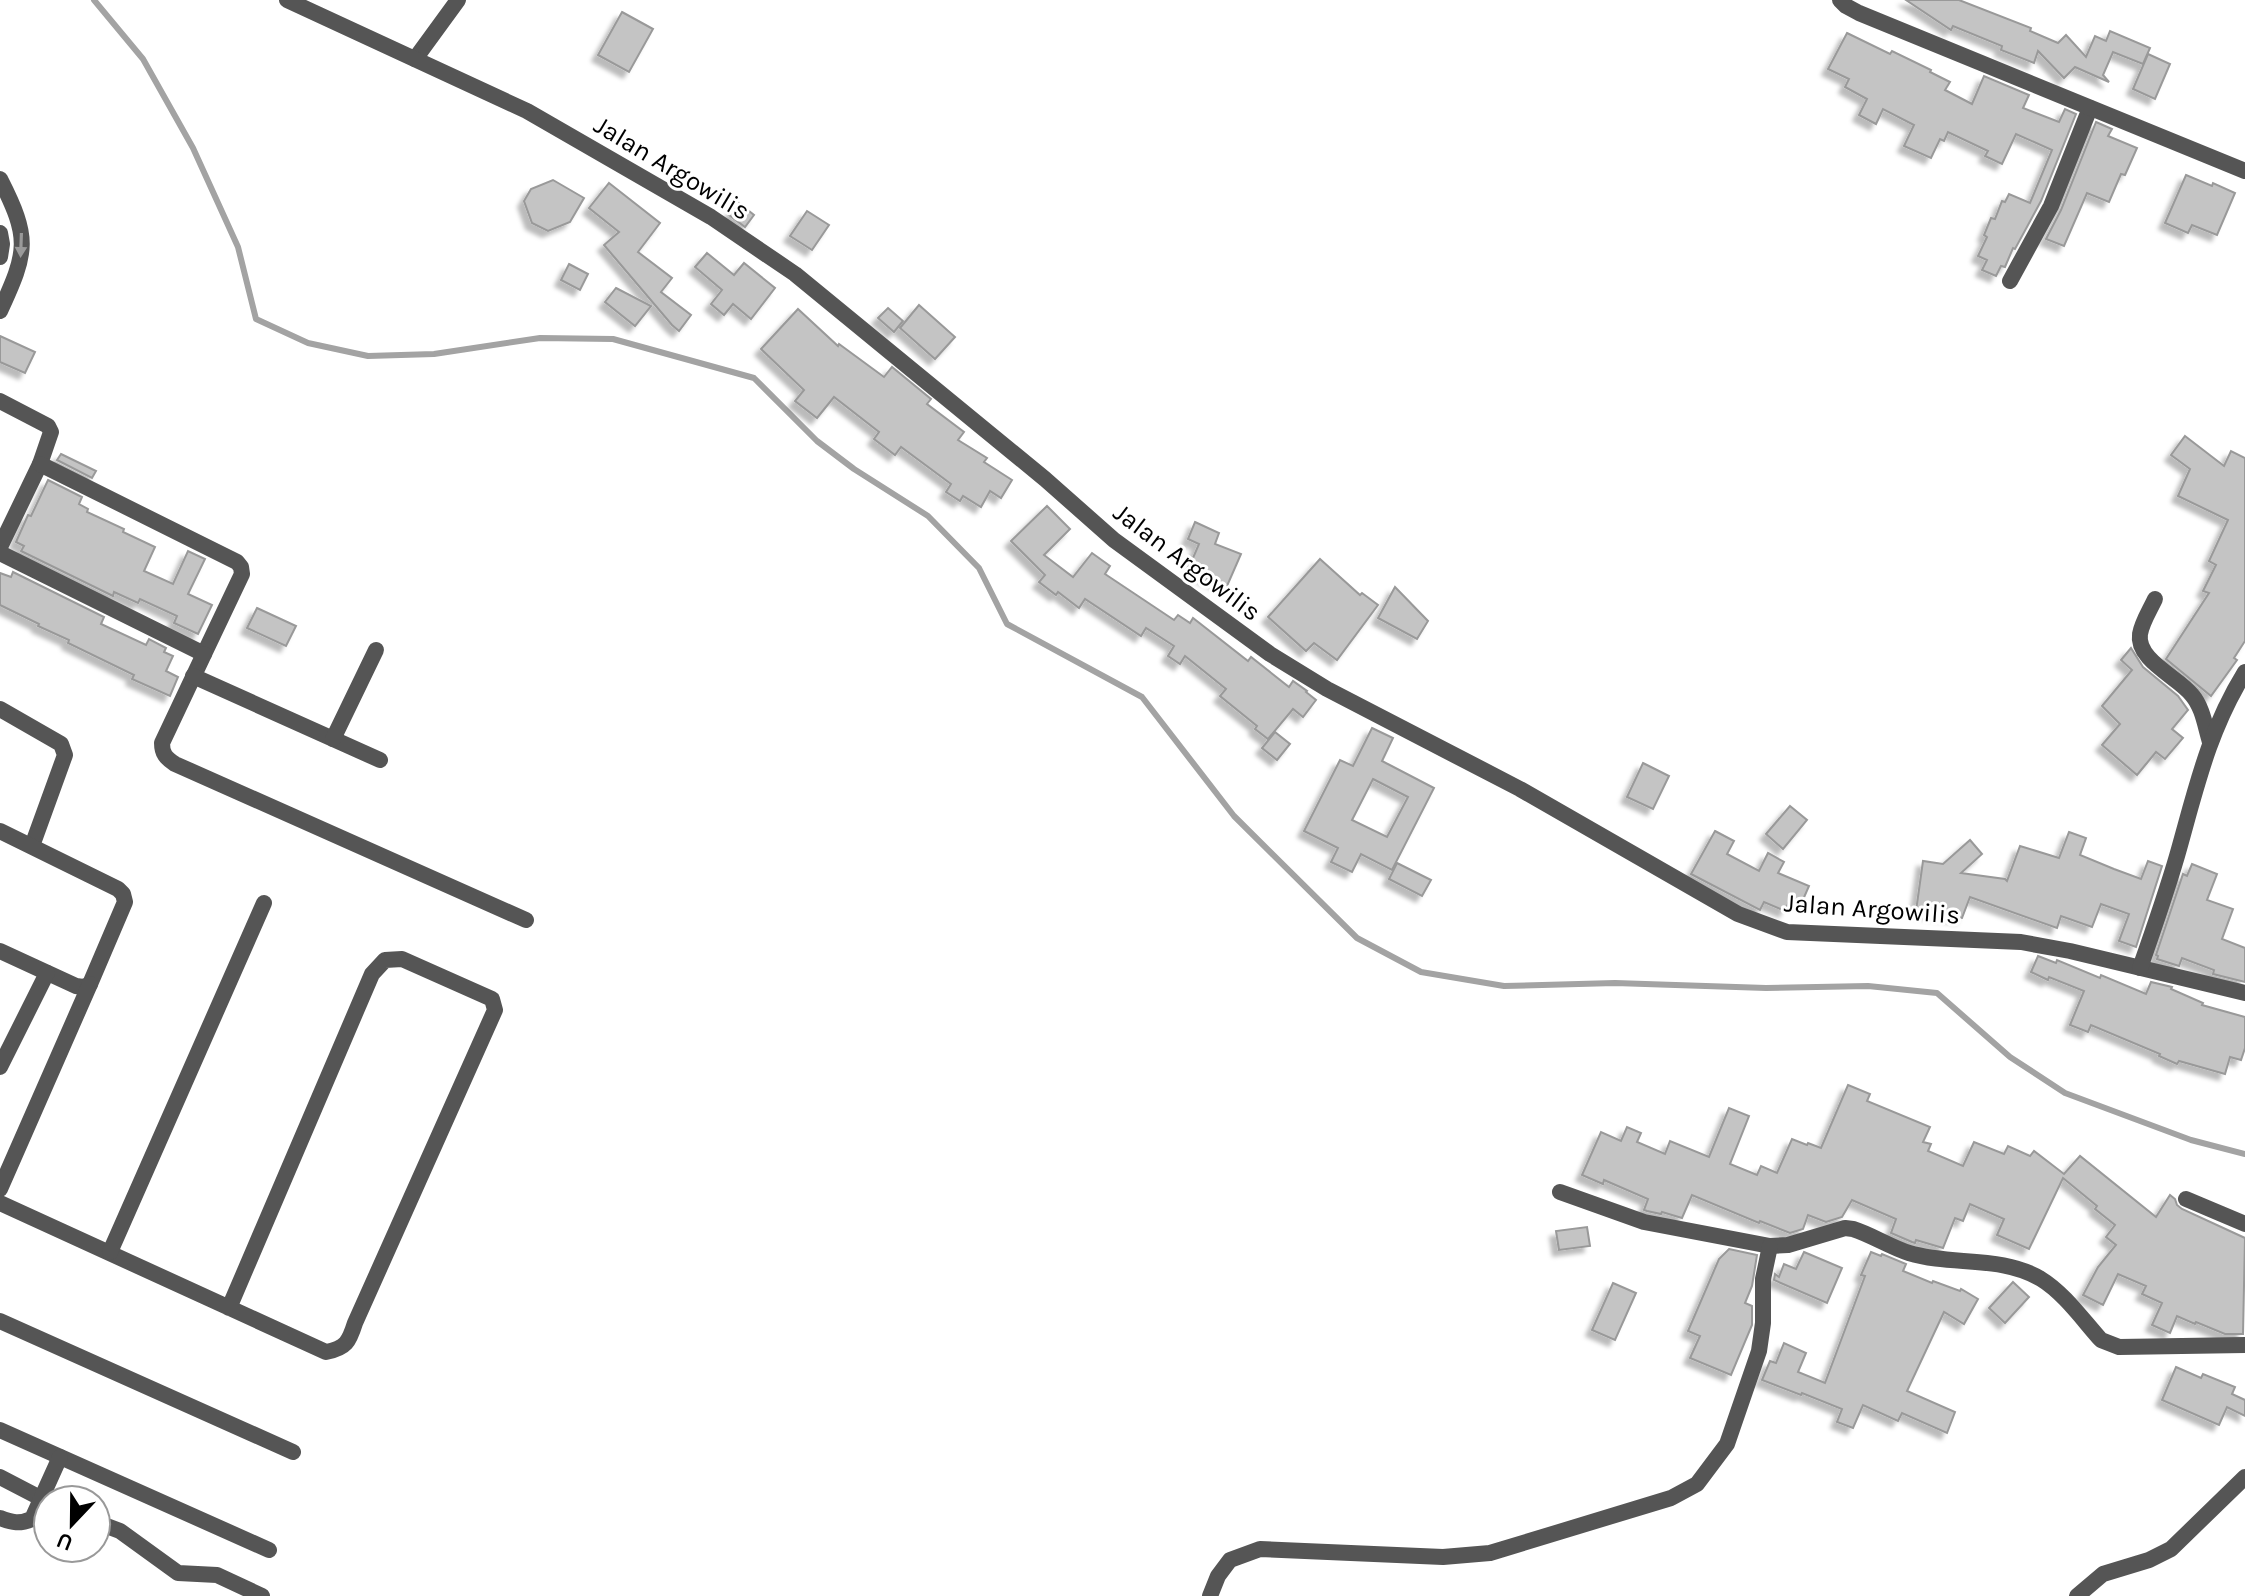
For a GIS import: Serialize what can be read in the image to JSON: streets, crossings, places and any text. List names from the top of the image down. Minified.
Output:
{"streets":{"street":["Jalan Argowilis"]},"north":"bottom"}
